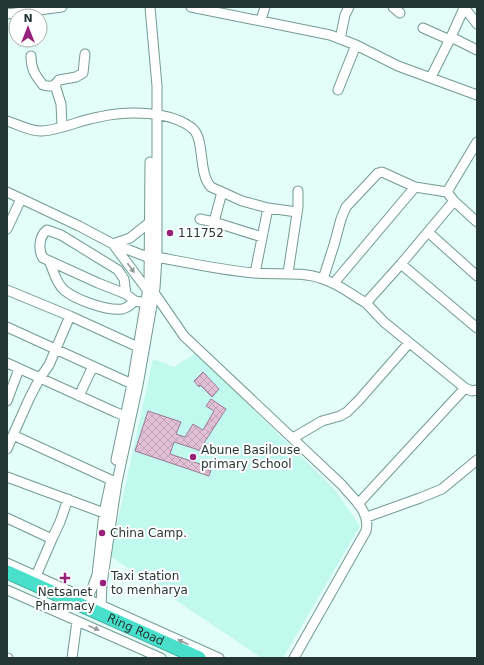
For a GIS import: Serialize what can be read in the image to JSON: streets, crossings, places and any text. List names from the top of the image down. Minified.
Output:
{"streets":{"highway":["Ring Road"]},"places":{"other":["111752","Abune Basilouse primary School","China Camp.","Taxi station to menharya"],"health":["Netsanet Pharmacy"]},"north":"top"}
